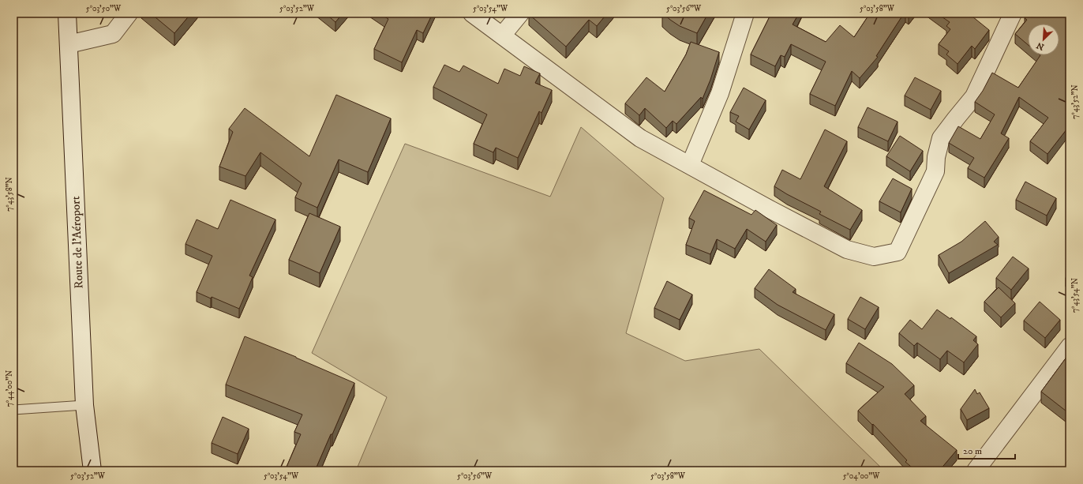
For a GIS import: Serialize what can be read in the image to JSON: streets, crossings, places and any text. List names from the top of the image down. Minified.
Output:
{"streets":{"street":["Route de l'Aéroport"]},"scale_bar":"20 m","north":"bottom left","coordinates":["5°03'50\"W","5°03'52\"W","5°03'54\"W","5°03'56\"W","5°03'58\"W","7°43'52\"N","7°43'58\"N","7°43'54\"N","7°44'00\"N","5°04'00\"W"]}
